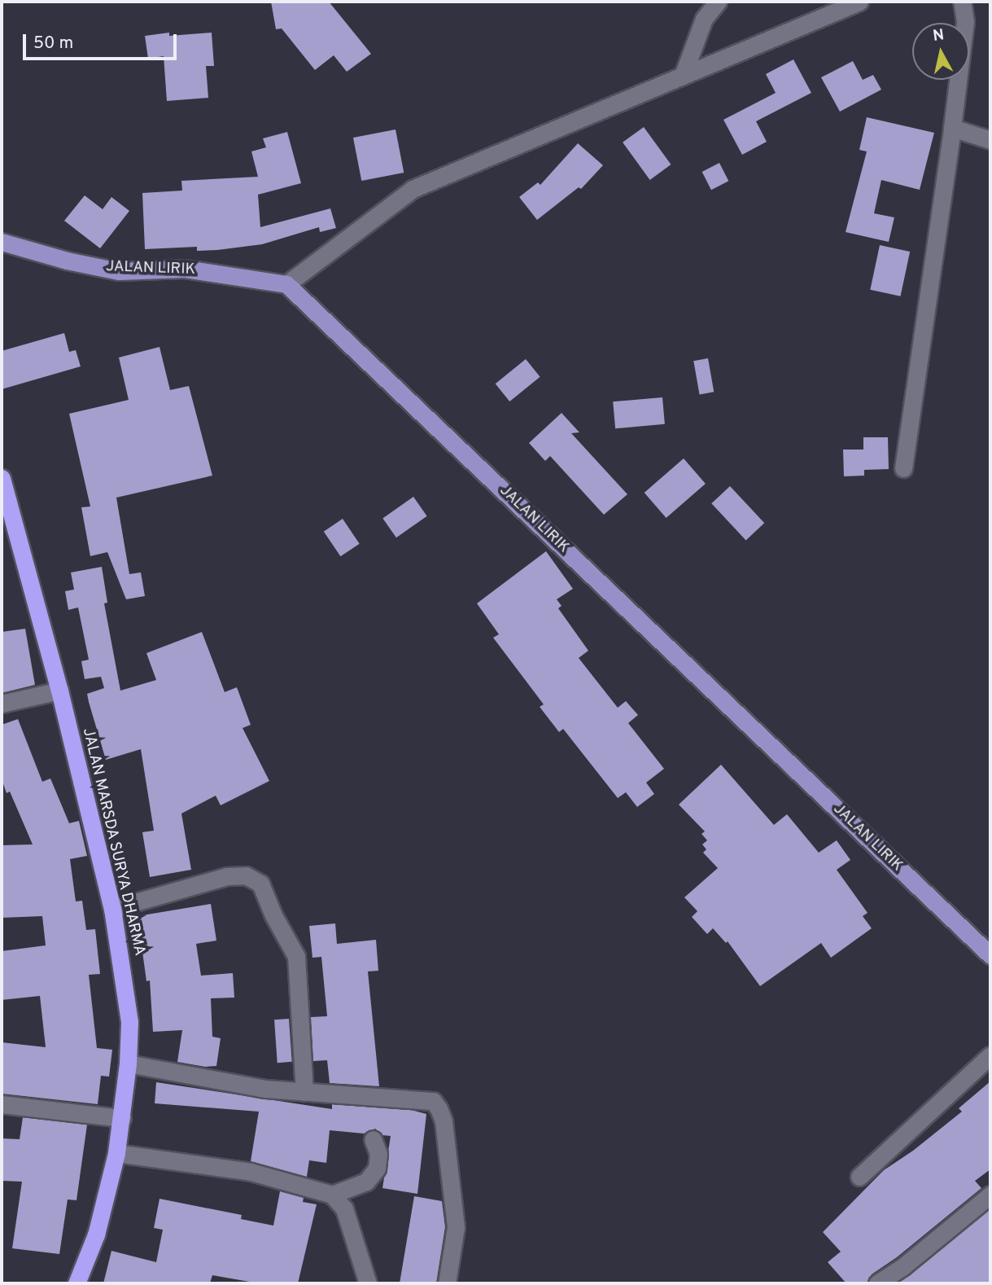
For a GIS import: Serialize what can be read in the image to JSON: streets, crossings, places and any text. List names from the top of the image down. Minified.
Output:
{"streets":{"highway":["JALAN MARSDA SURYA DHARMA"],"main road":["JALAN LIRIK"]},"scale_bar":"50 m","north":"top"}
